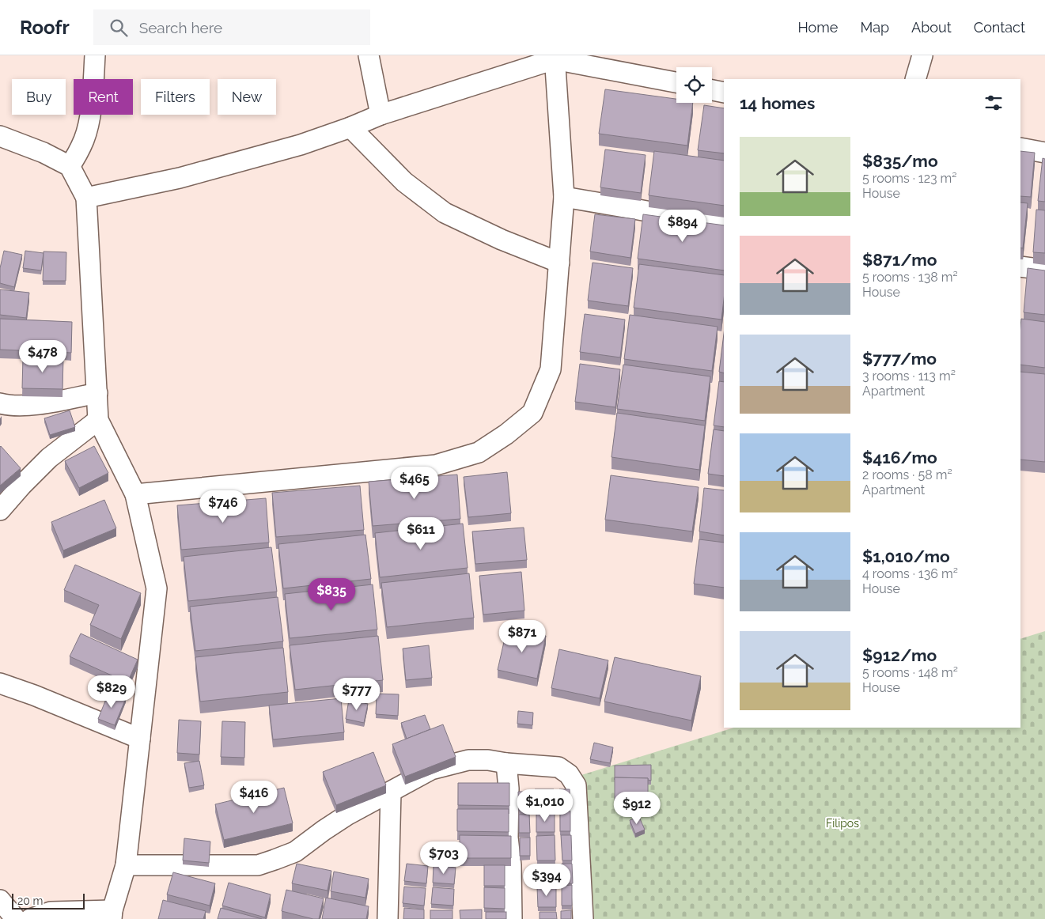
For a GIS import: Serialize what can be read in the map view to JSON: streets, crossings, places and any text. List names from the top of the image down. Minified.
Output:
{"parks":["Filipos"],"scale_bar":"20 m","page":{"header":"Roofr","search":"Search here","nav":["Home","Map","About","Contact"],"chip":["Buy","Rent","Filters","New"],"heading":"14 homes","list":[{"name":"$835/mo","note":"5 rooms · 123 m² · House"},{"name":"$871/mo","note":"5 rooms · 138 m² · House"},{"name":"$777/mo","note":"3 rooms · 113 m² · Apartment"},{"name":"$416/mo","note":"2 rooms · 58 m² · Apartment"},{"name":"$1,010/mo","note":"4 rooms · 136 m² · House"},{"name":"$912/mo","note":"5 rooms · 148 m² · House"}],"price":["$894","$478","$465","$746","$611","$835","$871","$829","$777","$416","$1,010","$912","$703","$394"],"scale":"20 m"}}
